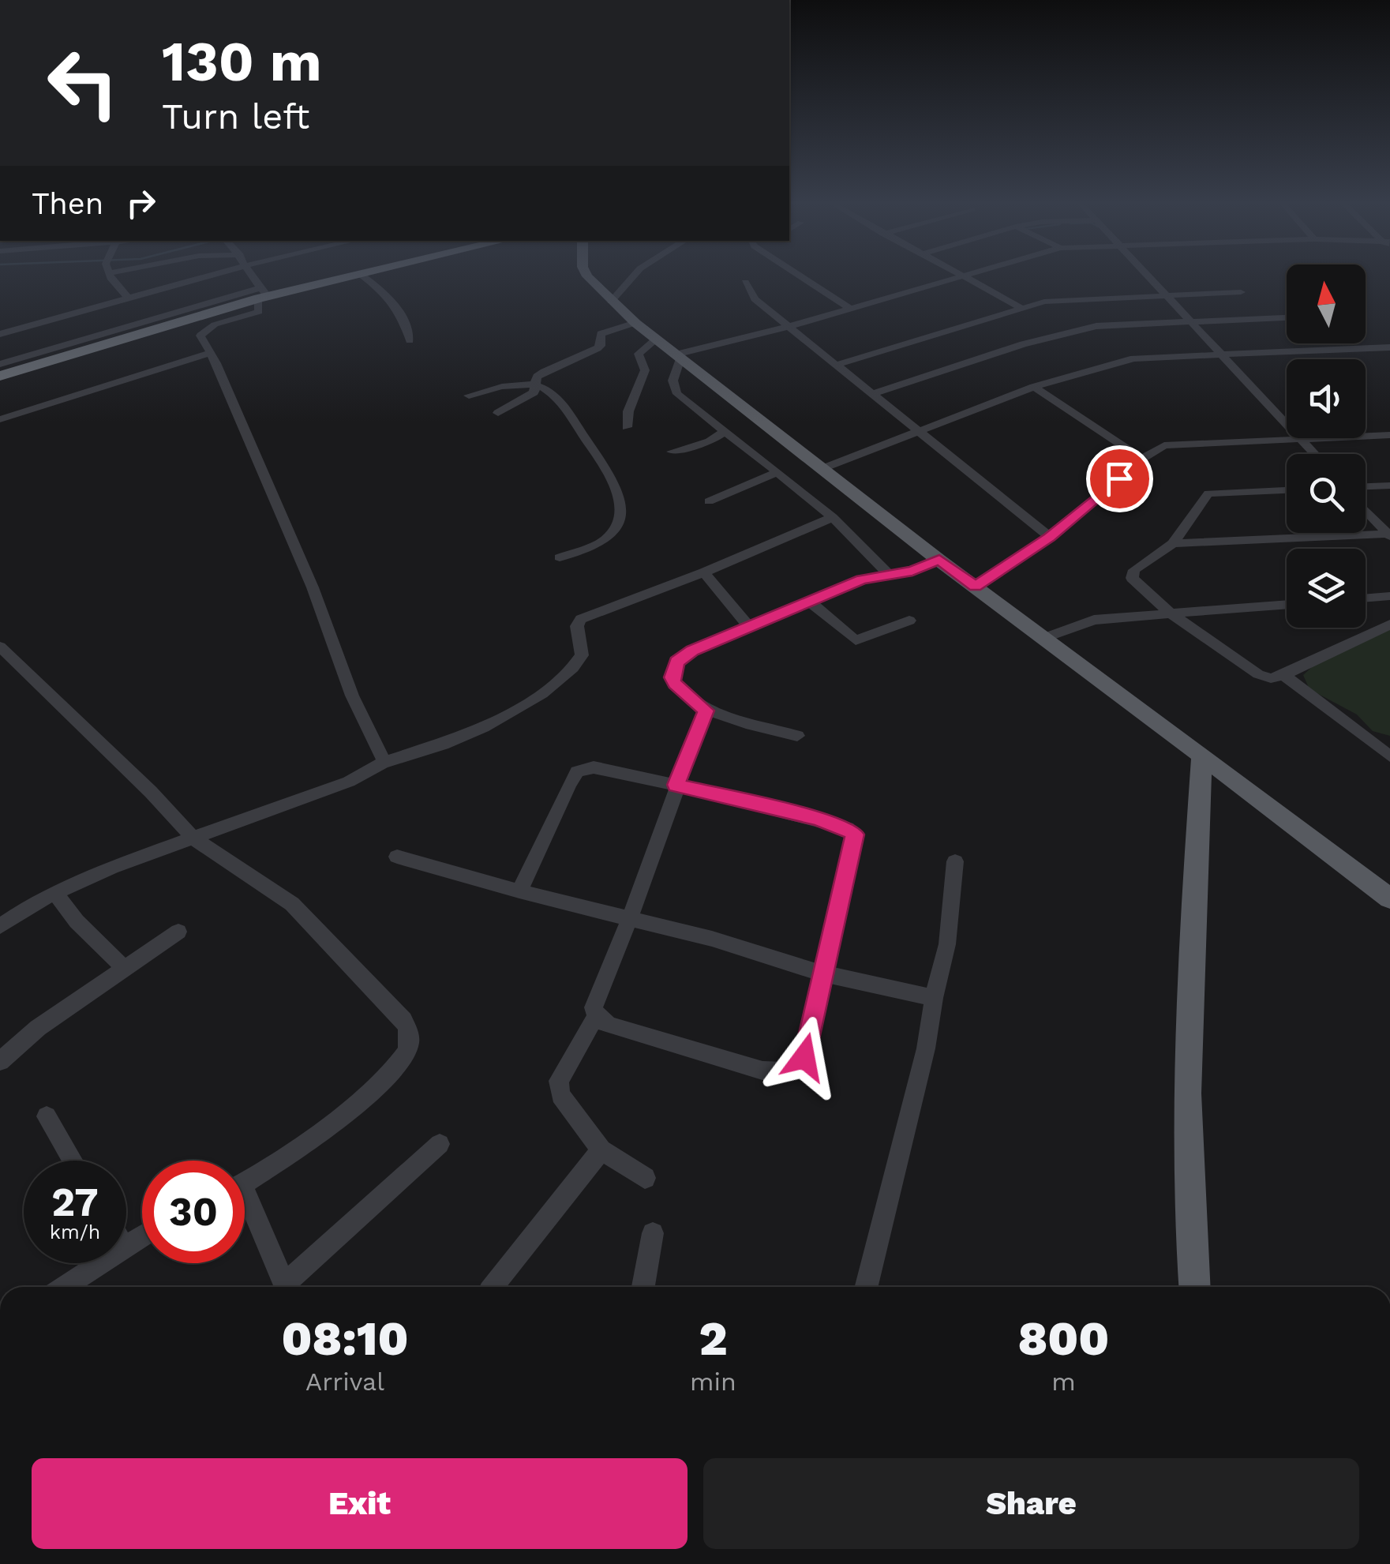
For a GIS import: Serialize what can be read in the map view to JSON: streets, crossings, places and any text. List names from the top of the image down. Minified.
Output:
{"north":"top","page":{"turn":["130 m","Turn left"],"then":"Then","speed":"27 km/h","limit":"30","eta":["08:10","Arrival","2","min","800","m"],"buttons":["Exit","Share"]}}
